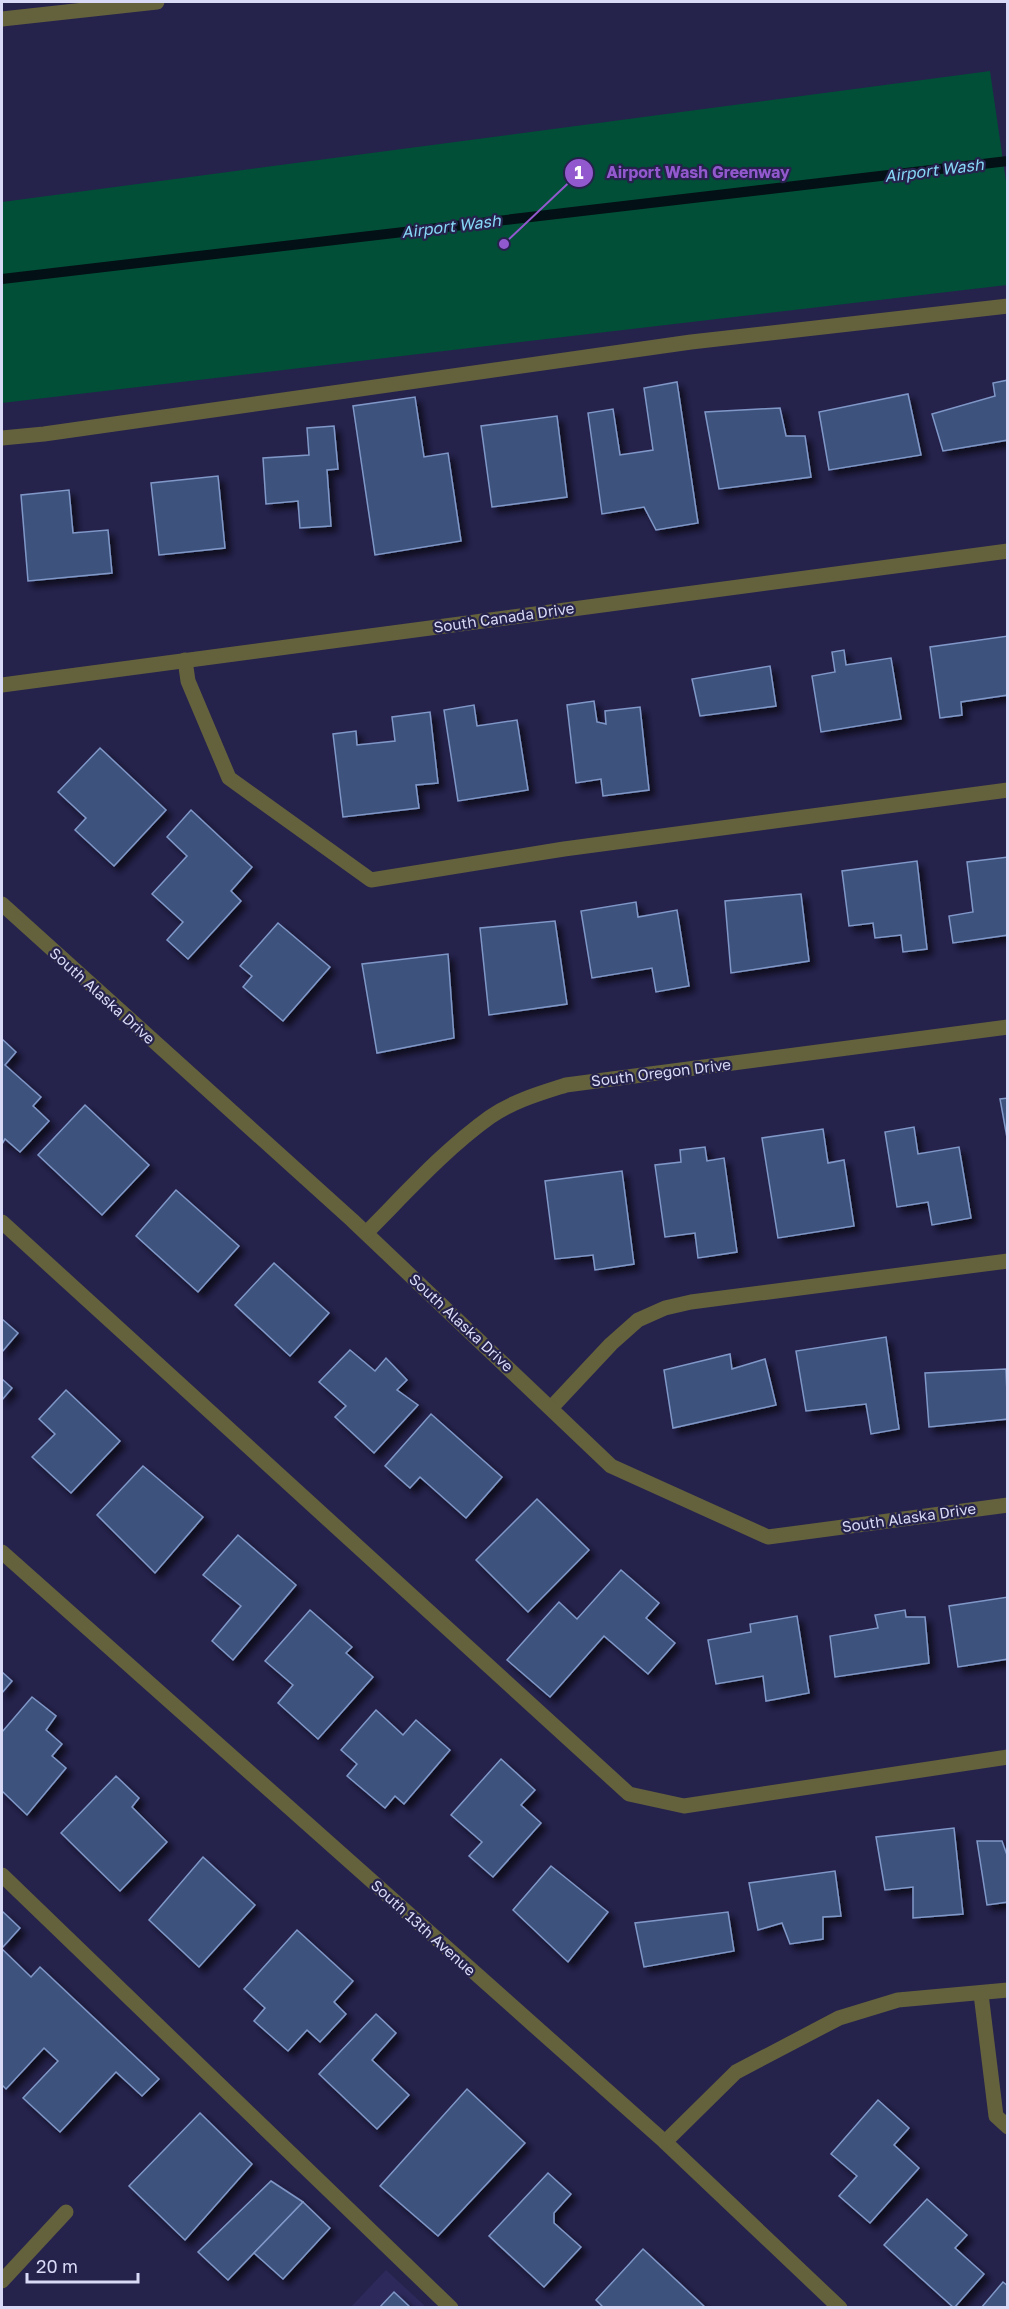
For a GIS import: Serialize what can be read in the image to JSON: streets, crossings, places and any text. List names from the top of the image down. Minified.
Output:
{"streets":{"street":["South Canada Drive","South Alaska Drive","South Oregon Drive","South 13th Avenue"]},"crossings":[["South Alaska Drive","South Oregon Drive"]],"water":["Airport Wash"],"places":["Airport Wash Greenway"],"scale_bar":"20 m"}
